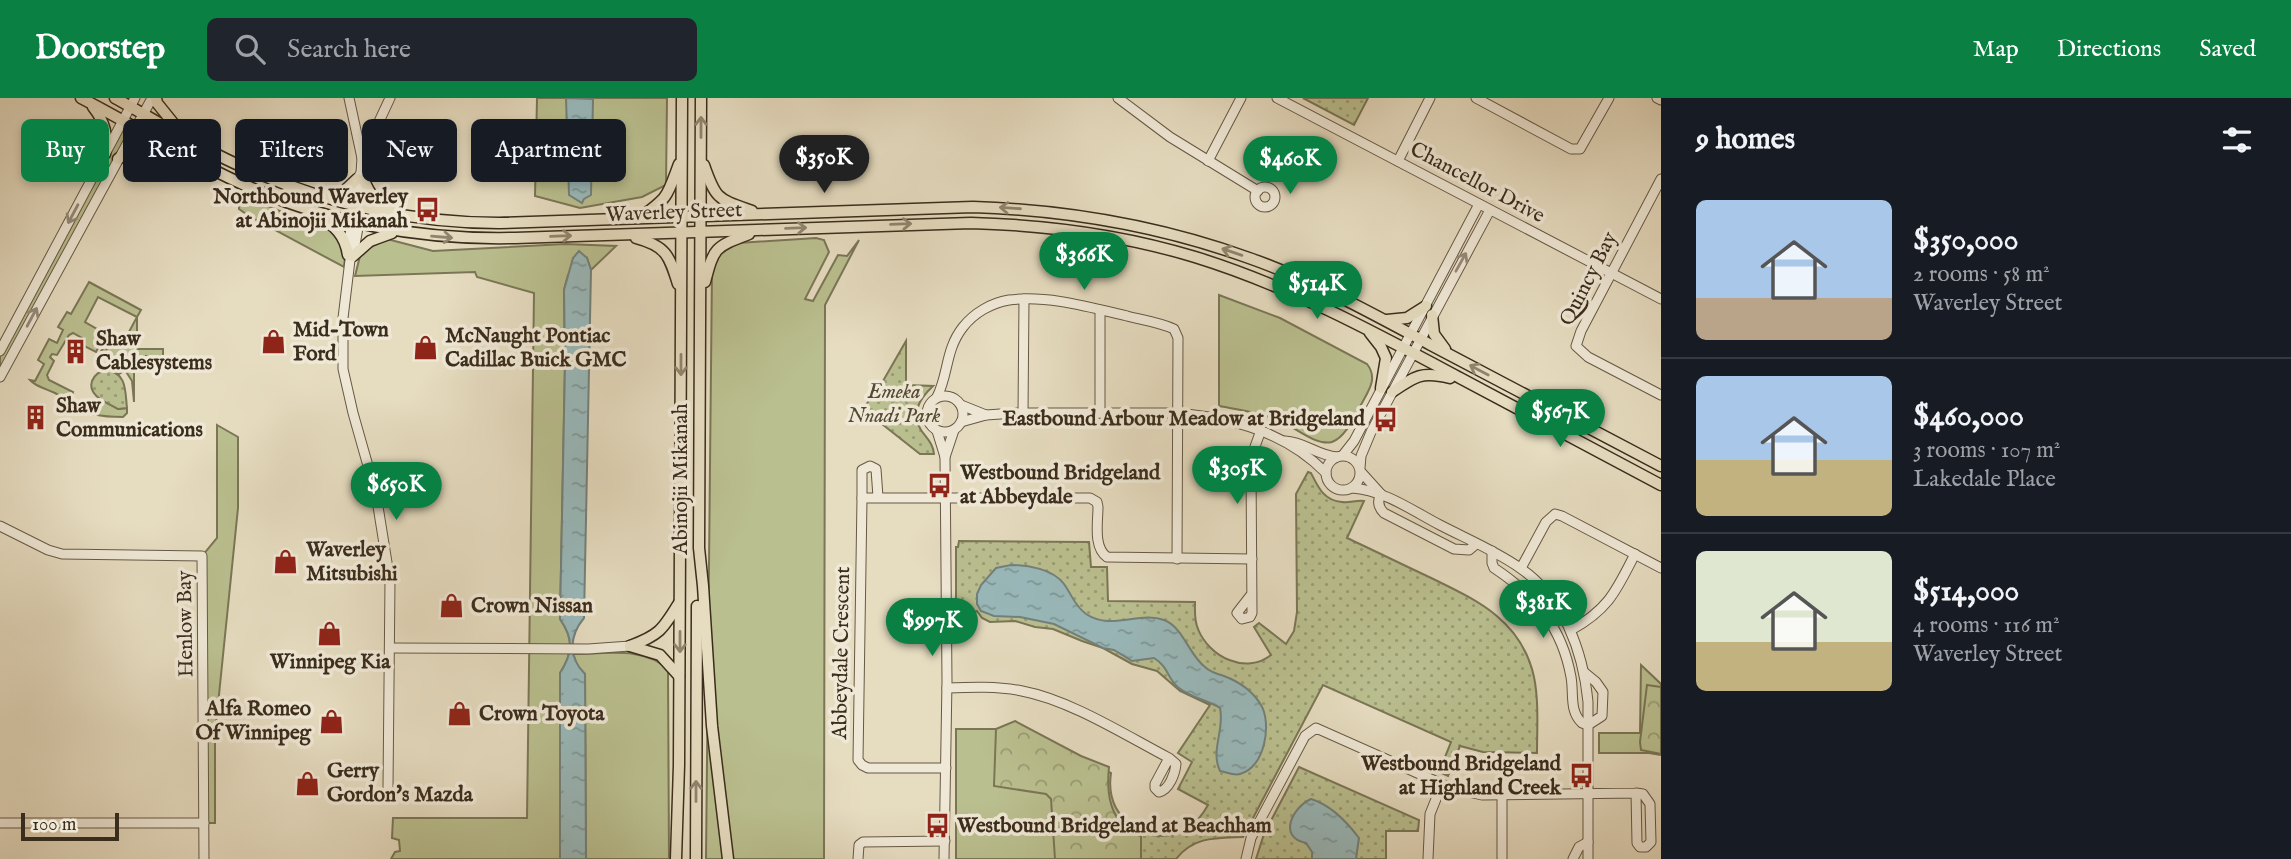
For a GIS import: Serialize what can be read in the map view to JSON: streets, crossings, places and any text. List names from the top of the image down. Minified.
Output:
{"streets":{"main road":["Waverley Street","Abinojii Mikanah"],"street":["Chancellor Drive","Quincy Bay","Henlow Bay","Abbeydale Crescent"]},"crossings":[["Chancellor Drive","Quincy Bay"],["Waverley Street","Abinojii Mikanah"]],"parks":["Emeka Nnadi Park"],"places":{"bus stop":["Northbound Waverley at Abinojii Mikanah","Eastbound Arbour Meadow at Bridgeland","Westbound Bridgeland at Abbeydale","Westbound Bridgeland at Highland Creek","Westbound Bridgeland at Beachham"],"shop":["Mid-Town Ford","McNaught Pontiac Cadillac Buick GMC","Waverley Mitsubishi","Crown Nissan","Winnipeg Kia","Crown Toyota","Alfa Romeo Of Winnipeg","Gerry Gordon's Mazda"],"building":["Shaw Cablesystems","Shaw Communications"]},"scale_bar":"100 m","page":{"header":"Doorstep","search":"Search here","nav":["Map","Directions","Saved"],"heading":"9 homes","chip":["Buy","Rent","Filters","New","Apartment"],"price":["$350K","$460K","$366K","$514K","$567K","$305K","$650K","$381K","$997K"],"list":[{"name":"$350,000","note":"2 rooms · 58 m² · Waverley Street"},{"name":"$460,000","note":"3 rooms · 107 m² · Lakedale Place"},{"name":"$514,000","note":"4 rooms · 116 m² · Waverley Street"}],"scale":"100 m"}}
